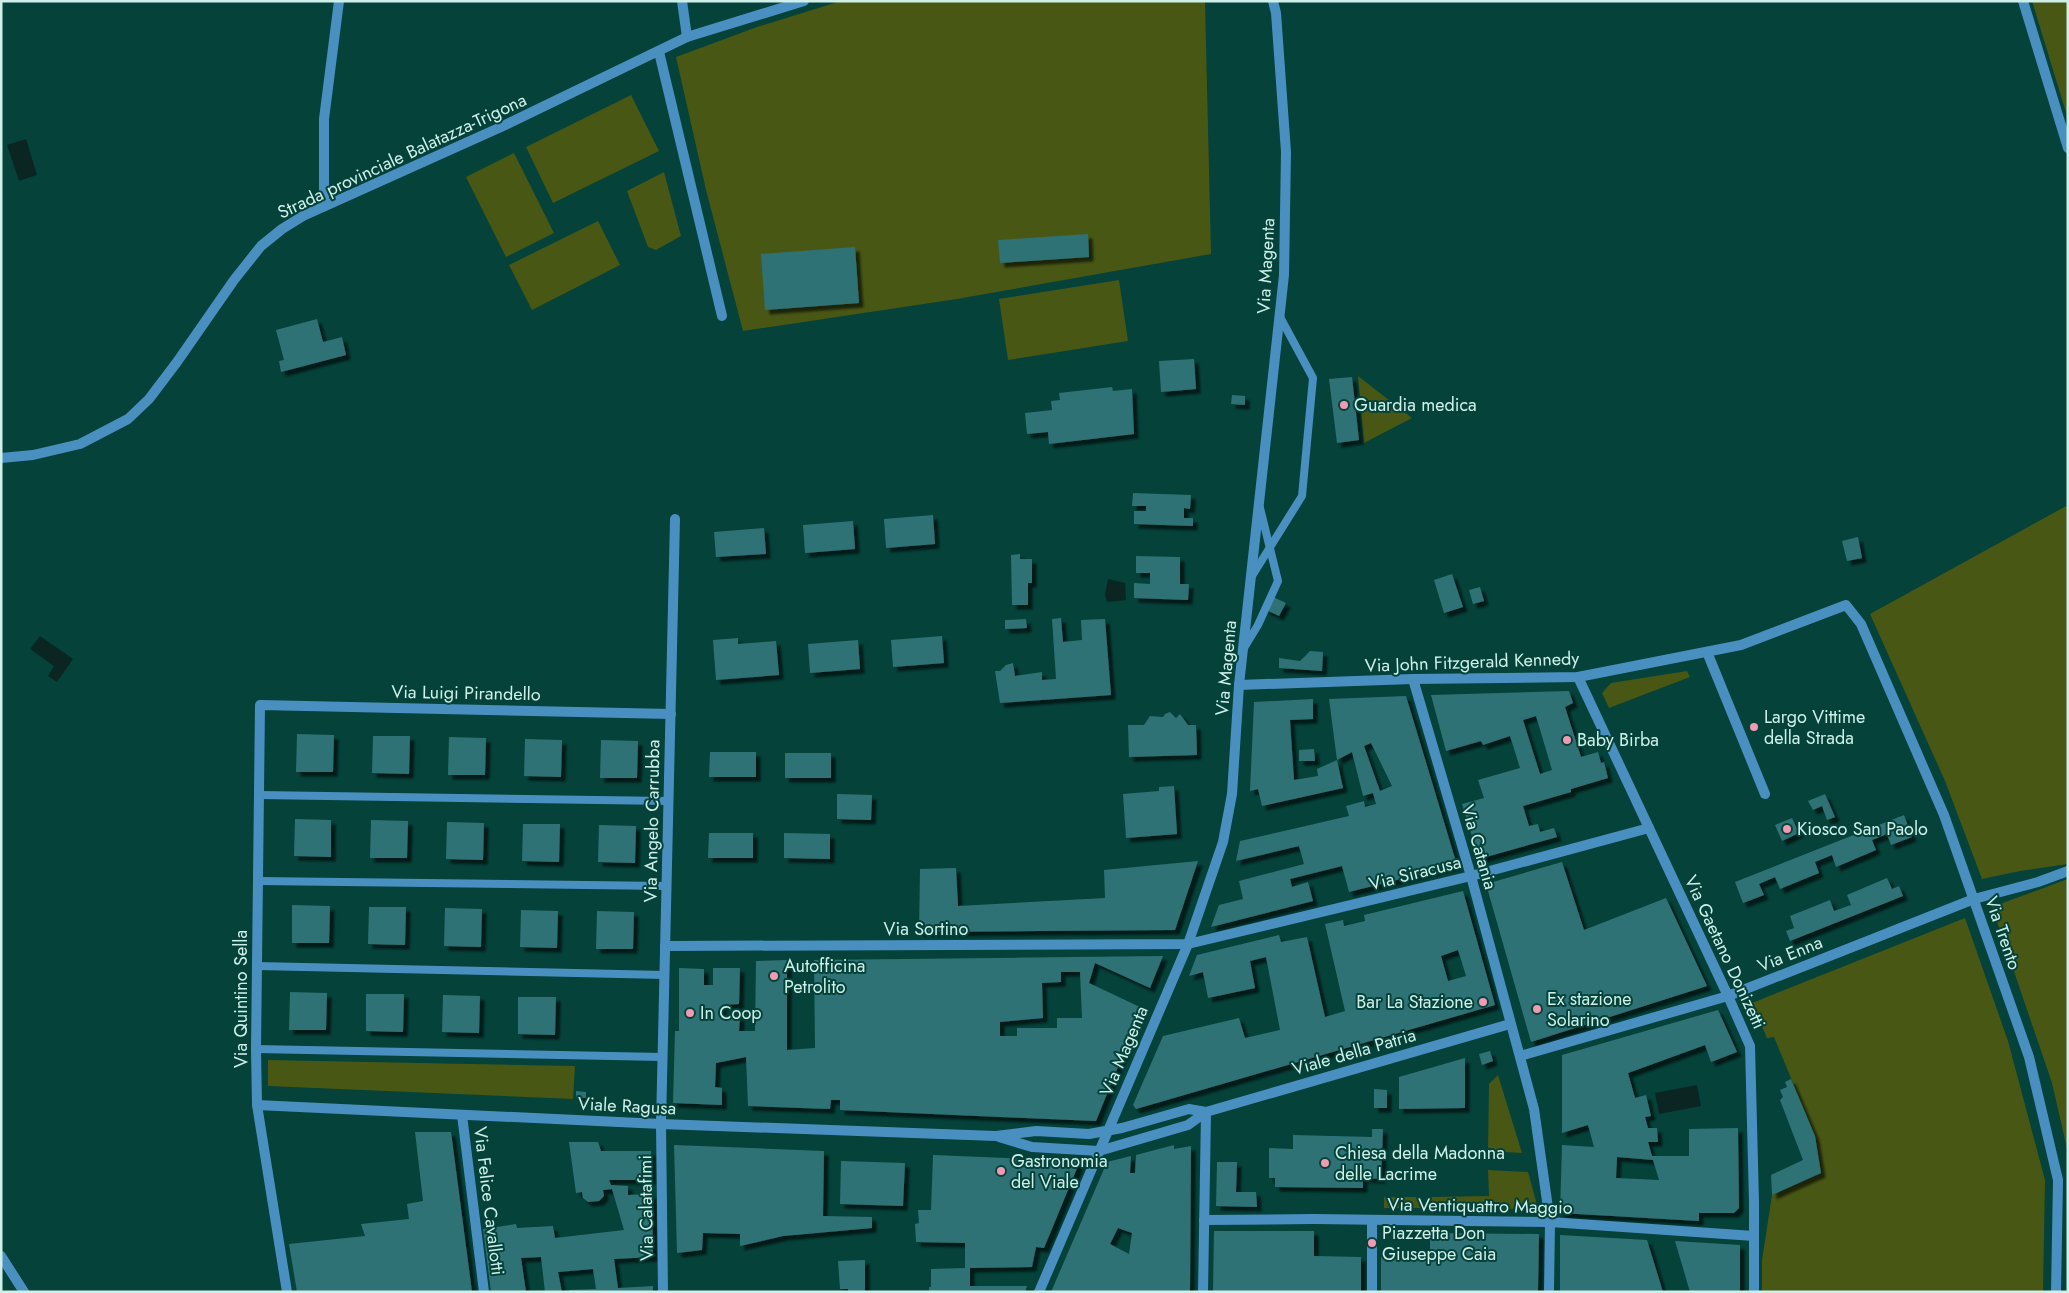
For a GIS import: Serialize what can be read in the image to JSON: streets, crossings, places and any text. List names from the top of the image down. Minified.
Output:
{"streets":{"street":["Strada provinciale Balatazza-Trigona","Via Magenta","Via John Fitzgerald Kennedy","Via Luigi Pirandello","Via Angelo Carrubba","Via Catania","Via Siracusa","Via Sortino","Via Trento","Via Gaetano Donizetti","Via Enna","Via Quintino Sella","Viale della Patria","Viale Ragusa","Via Felice Cavallotti","Via Ventiquattro Maggio","Via Calatafimi"]},"crossings":[["Via Magenta","Via John Fitzgerald Kennedy"],["Via Magenta","Via Siracusa"],["Via Magenta","Via Sortino"],["Via John Fitzgerald Kennedy","Via Catania"],["Via John Fitzgerald Kennedy","Via Trento"],["Via John Fitzgerald Kennedy","Via Gaetano Donizetti"],["Via Luigi Pirandello","Via Angelo Carrubba"],["Via Luigi Pirandello","Via Quintino Sella"],["Via Angelo Carrubba","Via Sortino"],["Via Angelo Carrubba","Viale Ragusa"],["Via Angelo Carrubba","Via Calatafimi"],["Via Catania","Via Siracusa"],["Via Catania","Via Enna"],["Via Catania","Viale della Patria"],["Via Catania","Via Ventiquattro Maggio"],["Via Siracusa","Via Sortino"],["Via Siracusa","Via Gaetano Donizetti"],["Via Trento","Via Enna"],["Via Gaetano Donizetti","Via Enna"],["Via Gaetano Donizetti","Via Ventiquattro Maggio"],["Via Quintino Sella","Viale Ragusa"],["Viale Ragusa","Via Felice Cavallotti"],["Viale Ragusa","Via Calatafimi"]],"places":["Guardia medica","Largo Vittime della Strada","Baby Birba","Kiosco San Paolo","Autofficina Petrolito","Bar La Stazione","Ex stazione Solarino","In Coop","Chiesa della Madonna delle Lacrime","Gastronomia del Viale","Piazzetta Don Giuseppe Caia"]}
